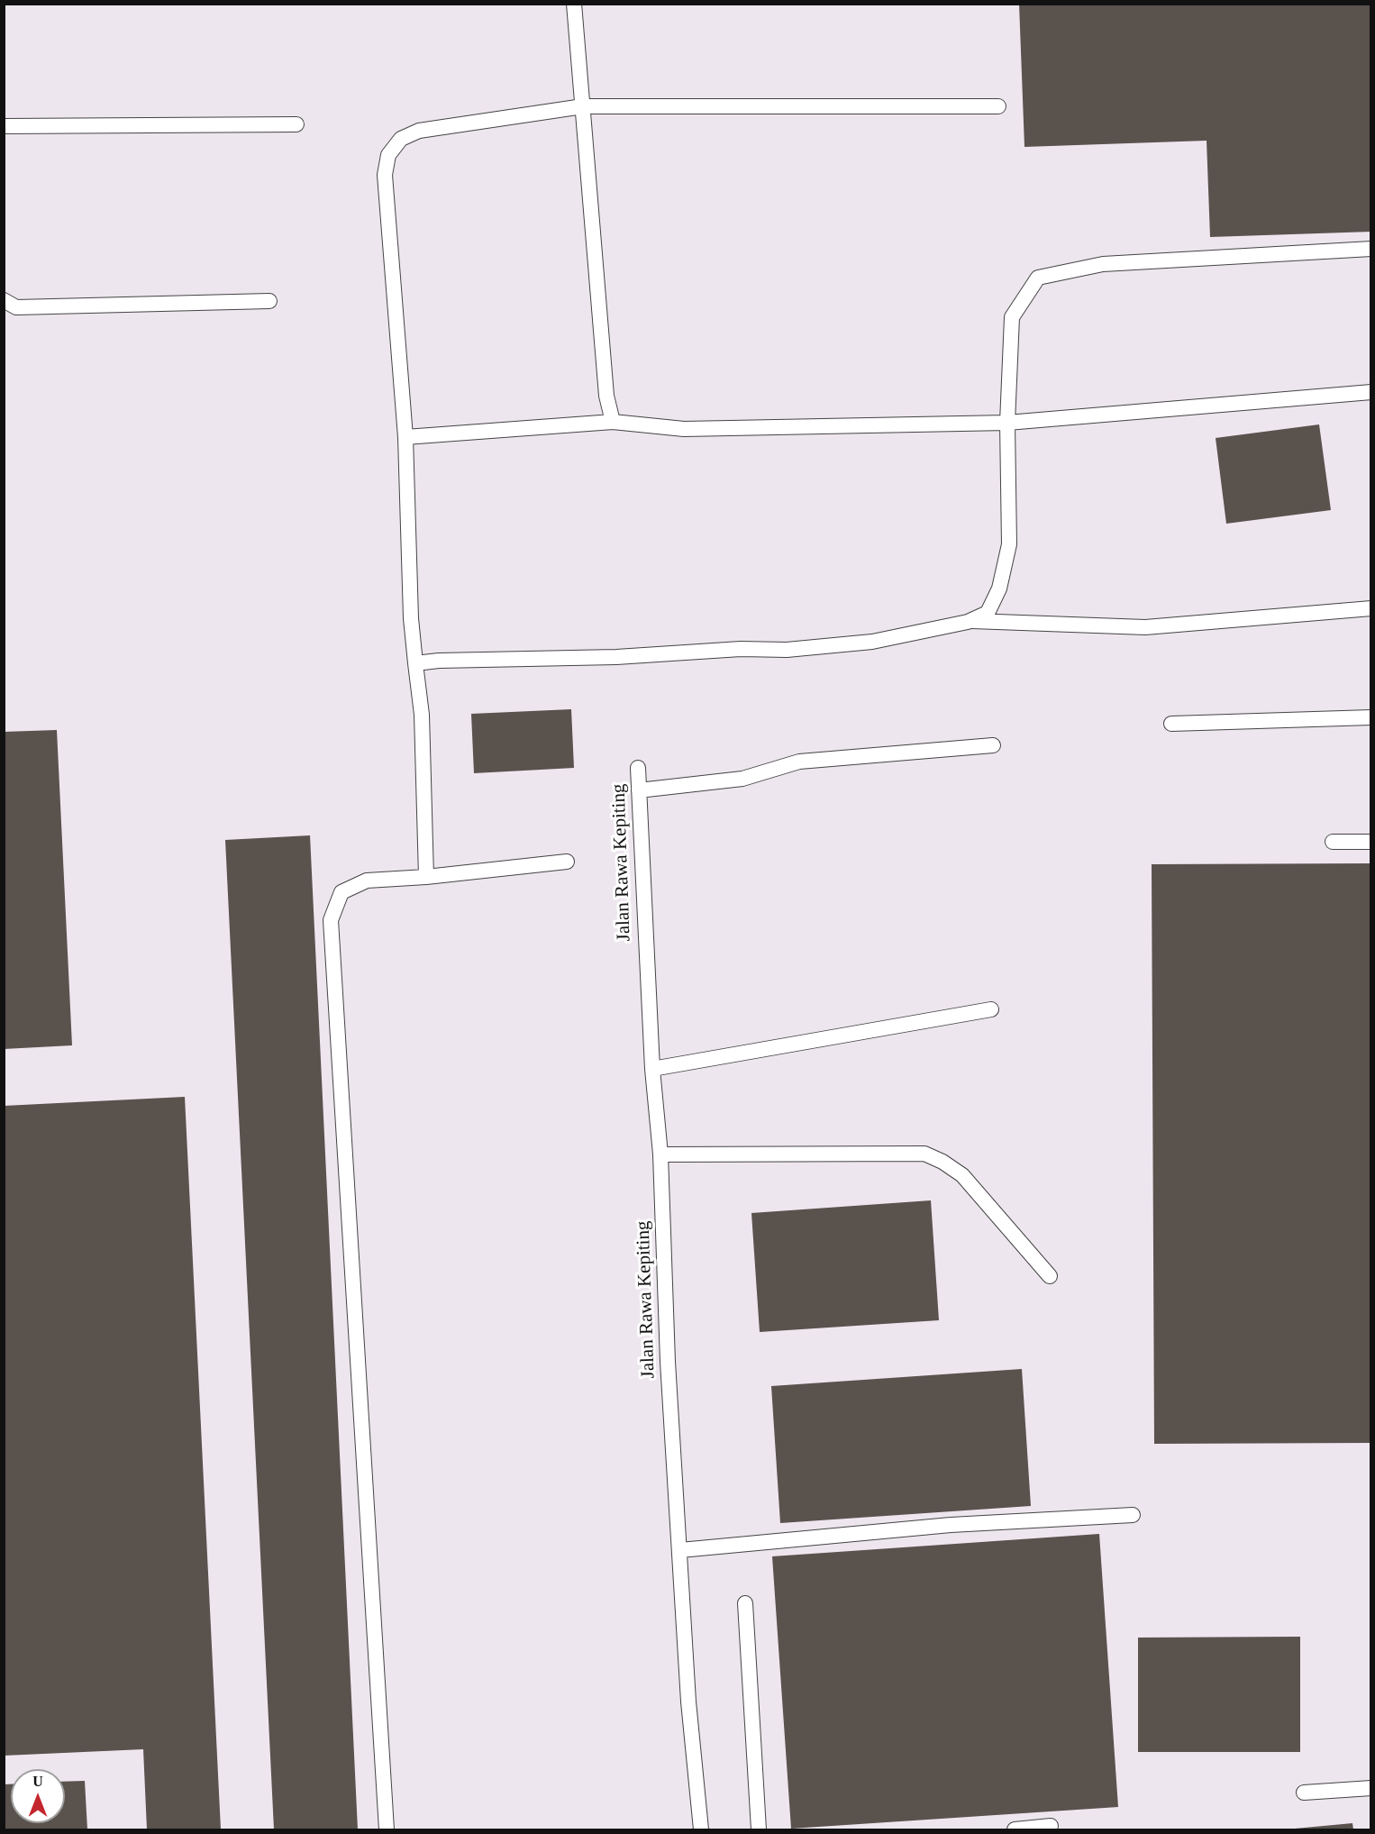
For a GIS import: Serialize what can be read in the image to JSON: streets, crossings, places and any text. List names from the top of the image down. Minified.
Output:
{"streets":{"lane":["Jalan Rawa Kepiting"]},"north":"top"}
